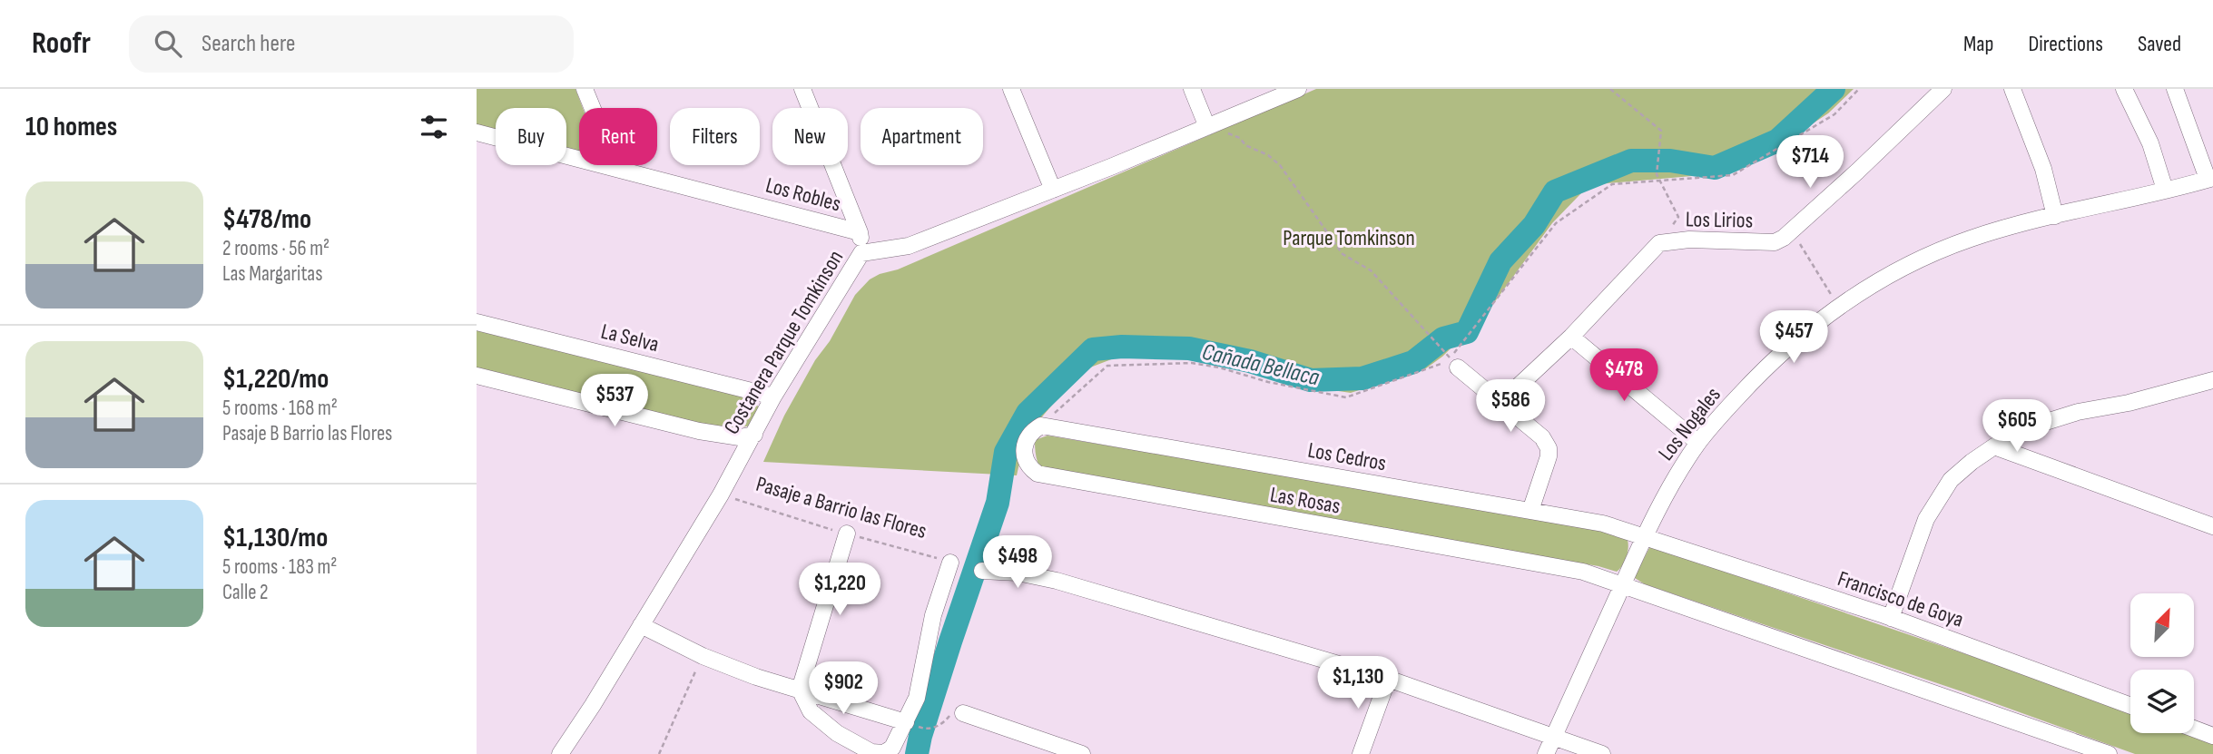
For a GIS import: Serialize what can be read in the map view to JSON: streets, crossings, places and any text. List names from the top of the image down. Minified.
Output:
{"streets":{"street":["Los Robles","Los Lirios","La Selva","Costanera Parque Tomkinson","Los Nogales","Los Cedros","Las Rosas","Francisco de Goya"],"path":["Pasaje a Barrio las Flores"]},"crossings":[["La Selva","Costanera Parque Tomkinson"],["Costanera Parque Tomkinson","Pasaje a Barrio las Flores"],["Los Nogales","Los Cedros"],["Los Nogales","Las Rosas"],["Los Nogales","Francisco de Goya"],["Los Cedros","Las Rosas"],["Los Cedros","Francisco de Goya"]],"water":["Cañada Bellaca"],"parks":["Parque Tomkinson"],"north":"top right","page":{"header":"Roofr","search":"Search here","nav":["Map","Directions","Saved"],"heading":"10 homes","chip":["Buy","Rent","Filters","New","Apartment"],"price":["$714","$457","$478","$537","$586","$605","$498","$1,220","$1,130","$902"],"list":[{"name":"$478/mo","note":"2 rooms · 56 m² · Las Margaritas"},{"name":"$1,220/mo","note":"5 rooms · 168 m² · Pasaje B Barrio las Flores"},{"name":"$1,130/mo","note":"5 rooms · 183 m² · Calle 2"}]}}
